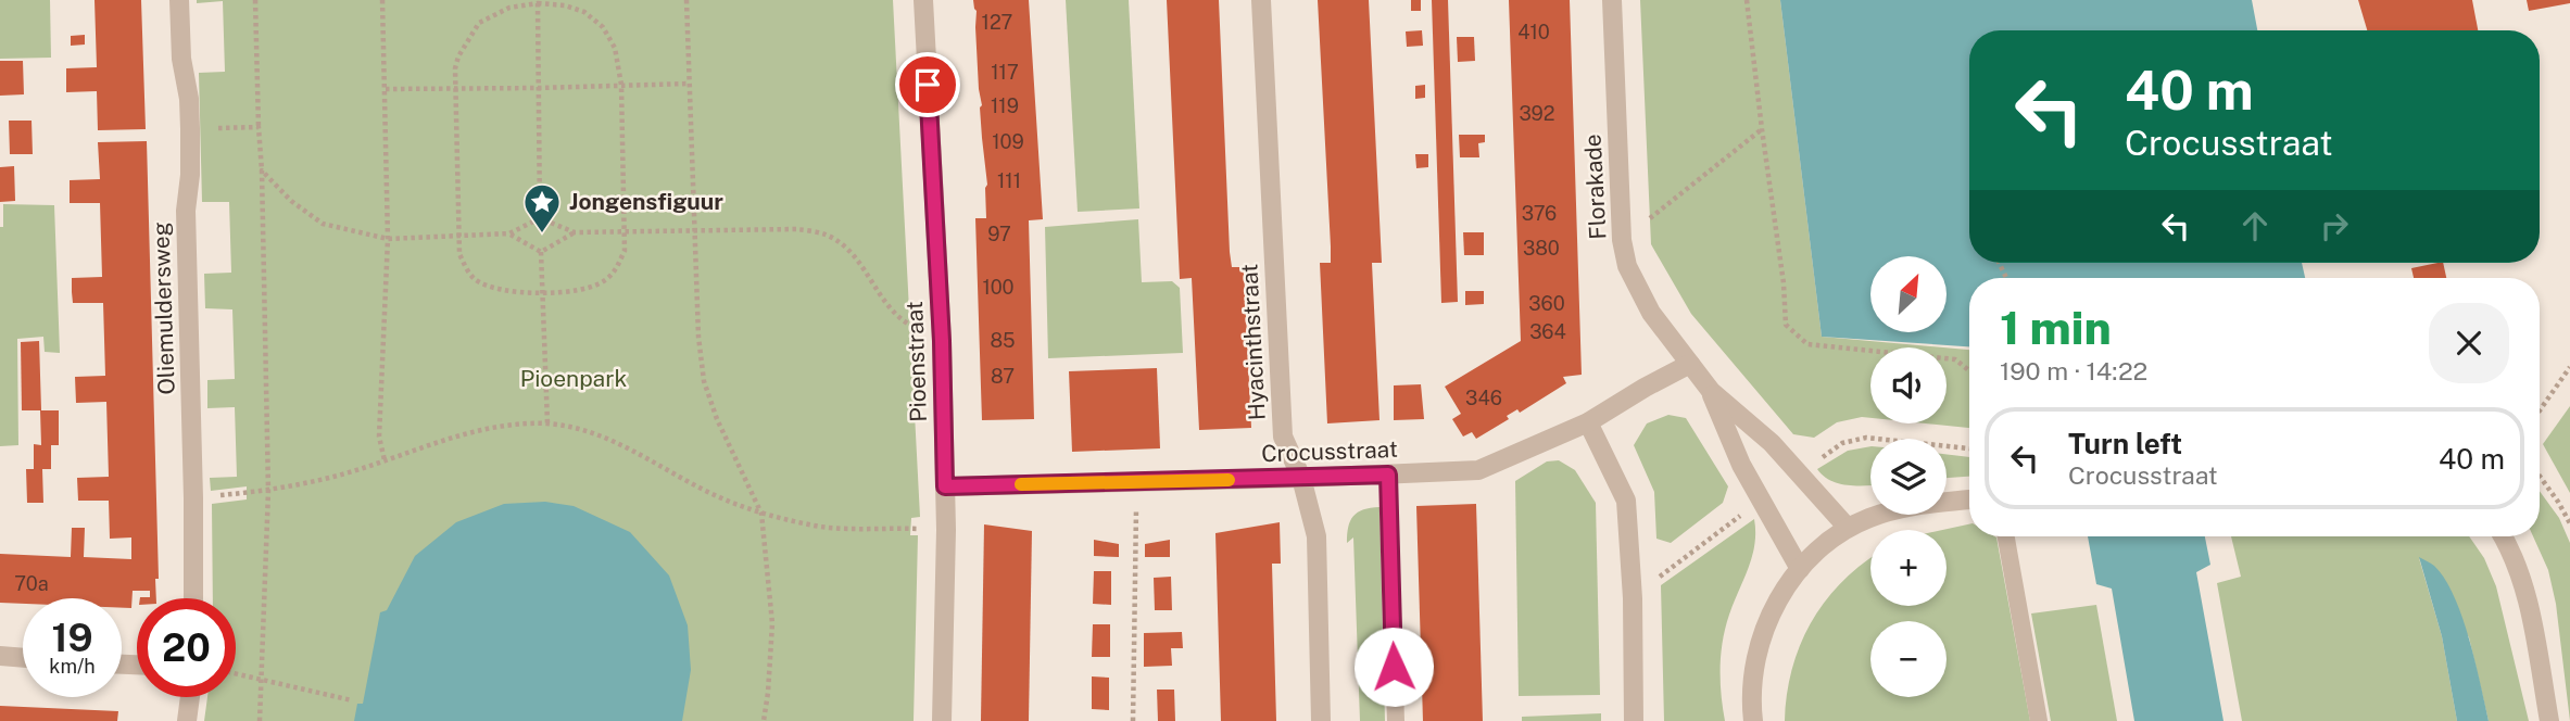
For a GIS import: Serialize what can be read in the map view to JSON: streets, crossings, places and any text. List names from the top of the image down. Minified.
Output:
{"streets":{"street":["Florakade","Oliemuldersweg","Hyacinthstraat","Pioenstraat","Crocusstraat"]},"crossings":[["Florakade","Crocusstraat"],["Hyacinthstraat","Crocusstraat"],["Pioenstraat","Crocusstraat"]],"parks":["Pioenpark"],"places":{"place":["Jongensfiguur"]},"house_numbers":["127","410","117","119","392","109","111","376","97","380","100","360","364","85","87","346","70a"],"north":"top right","page":{"turn":["40 m","Crocusstraat"],"map_buttons":["+","−"],"heading":["1 min","190 m · 14:22"],"list":[{"name":"Turn left","note":"Crocusstraat","value":"40 m"}],"speed":"19 km/h","limit":"20"}}
